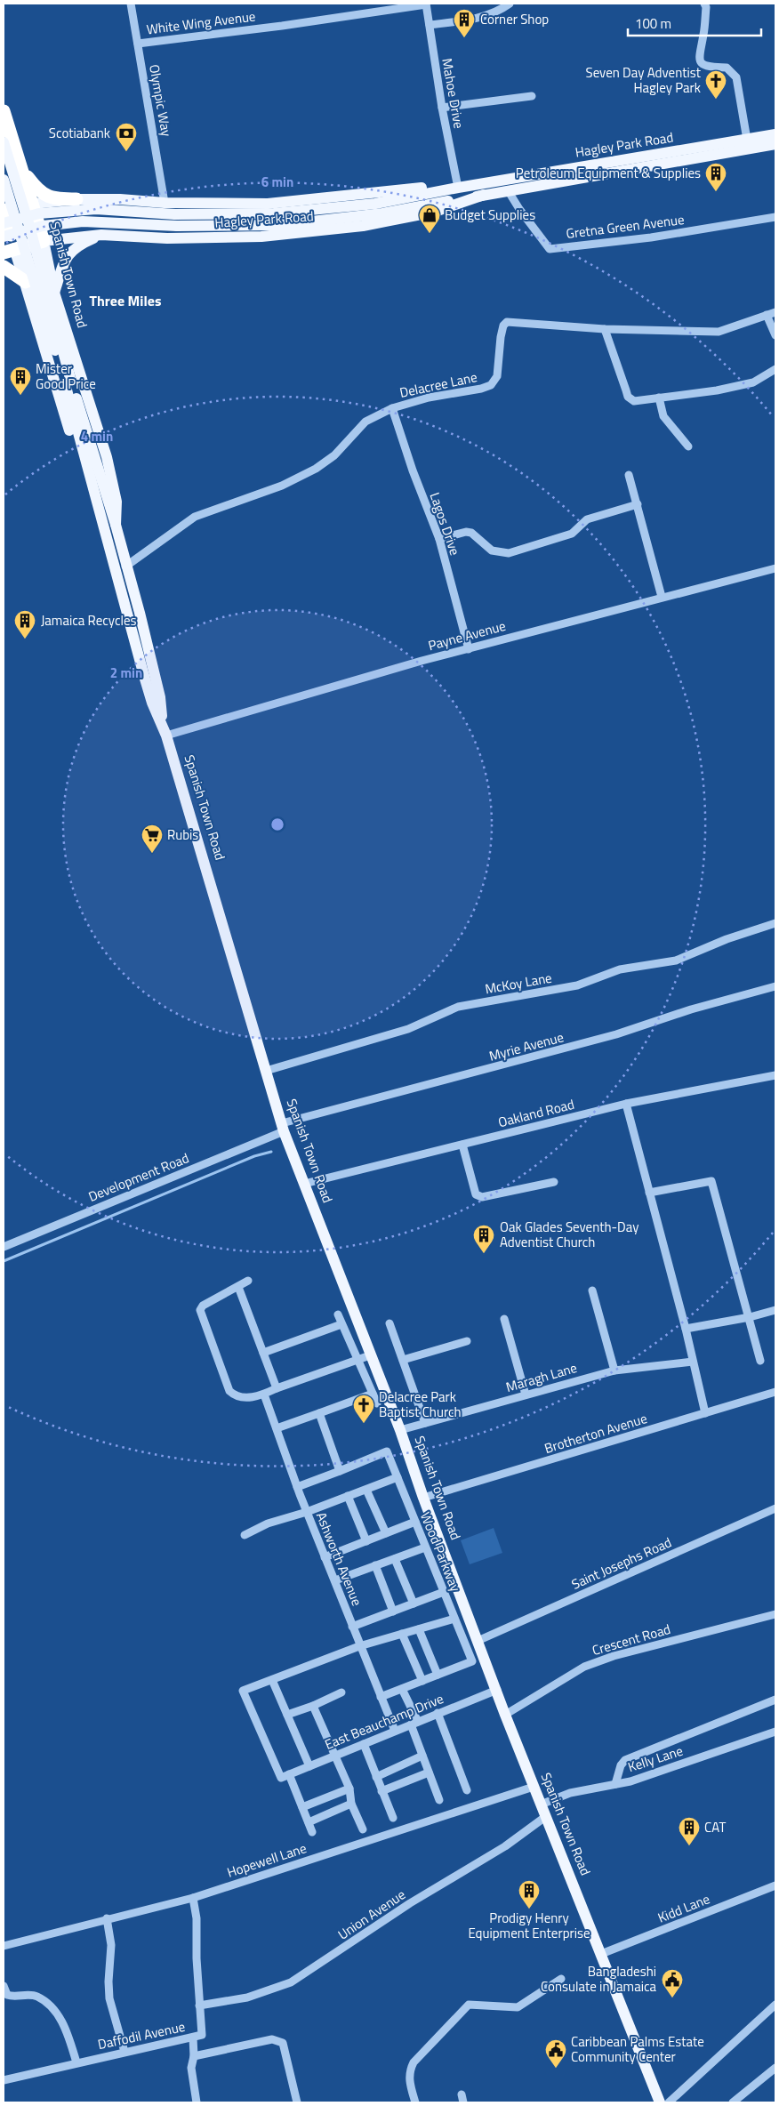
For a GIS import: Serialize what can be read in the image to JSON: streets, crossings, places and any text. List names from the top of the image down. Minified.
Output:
{"streets":{"highway":["Spanish Town Road"],"main road":["Hagley Park Road"],"street":["White Wing Avenue","Mahoe Drive","Olympic Way","Gretna Green Avenue","Delacree Lane","Lagos Drive","Payne Avenue","McKoy Lane","Myrie Avenue","Oakland Road","Development Road","Maragh Lane","Brotherton Avenue","Wood Parkway","Ashworth Avenue","Saint Josephs Road","Crescent Road","East Beauchamp Drive","Kelly Lane","Hopewell Lane","Kidd Lane","Union Avenue","Daffodil Avenue"]},"crossings":[["White Wing Avenue","Mahoe Drive"],["White Wing Avenue","Olympic Way"],["Mahoe Drive","Hagley Park Road"],["Olympic Way","Hagley Park Road"],["Hagley Park Road","Gretna Green Avenue"],["Hagley Park Road","Spanish Town Road"],["Spanish Town Road","Delacree Lane"],["Spanish Town Road","Payne Avenue"],["Spanish Town Road","McKoy Lane"],["Spanish Town Road","Myrie Avenue"],["Spanish Town Road","Oakland Road"],["Spanish Town Road","Development Road"],["Spanish Town Road","Maragh Lane"],["Spanish Town Road","Brotherton Avenue"],["Spanish Town Road","Saint Josephs Road"],["Spanish Town Road","Crescent Road"],["Spanish Town Road","East Beauchamp Drive"],["Spanish Town Road","Kelly Lane"],["Spanish Town Road","Hopewell Lane"],["Spanish Town Road","Kidd Lane"],["Spanish Town Road","Union Avenue"],["Delacree Lane","Lagos Drive"],["Lagos Drive","Payne Avenue"],["Myrie Avenue","Development Road"],["Ashworth Avenue","East Beauchamp Drive"],["Hopewell Lane","Daffodil Avenue"],["Union Avenue","Daffodil Avenue"]],"districts":["Three Miles"],"places":{"building":["Corner Shop","Petroleum Equipment & Supplies","Mister Good Price","Jamaica Recycles","Oak Glades Seventh-Day Adventist Church","CAT","Prodigy Henry Equipment Enterprise"],"church":["Seven Day Adventist Hagley Park","Delacree Park Baptist Church"],"bank":["Scotiabank"],"shop":["Budget Supplies"],"supermarket":["Rubis"],"public building":["Bangladeshi Consulate in Jamaica","Caribbean Palms Estate Community Center"]},"scale_bar":"100 m","rings":["6 min","4 min","2 min"]}
